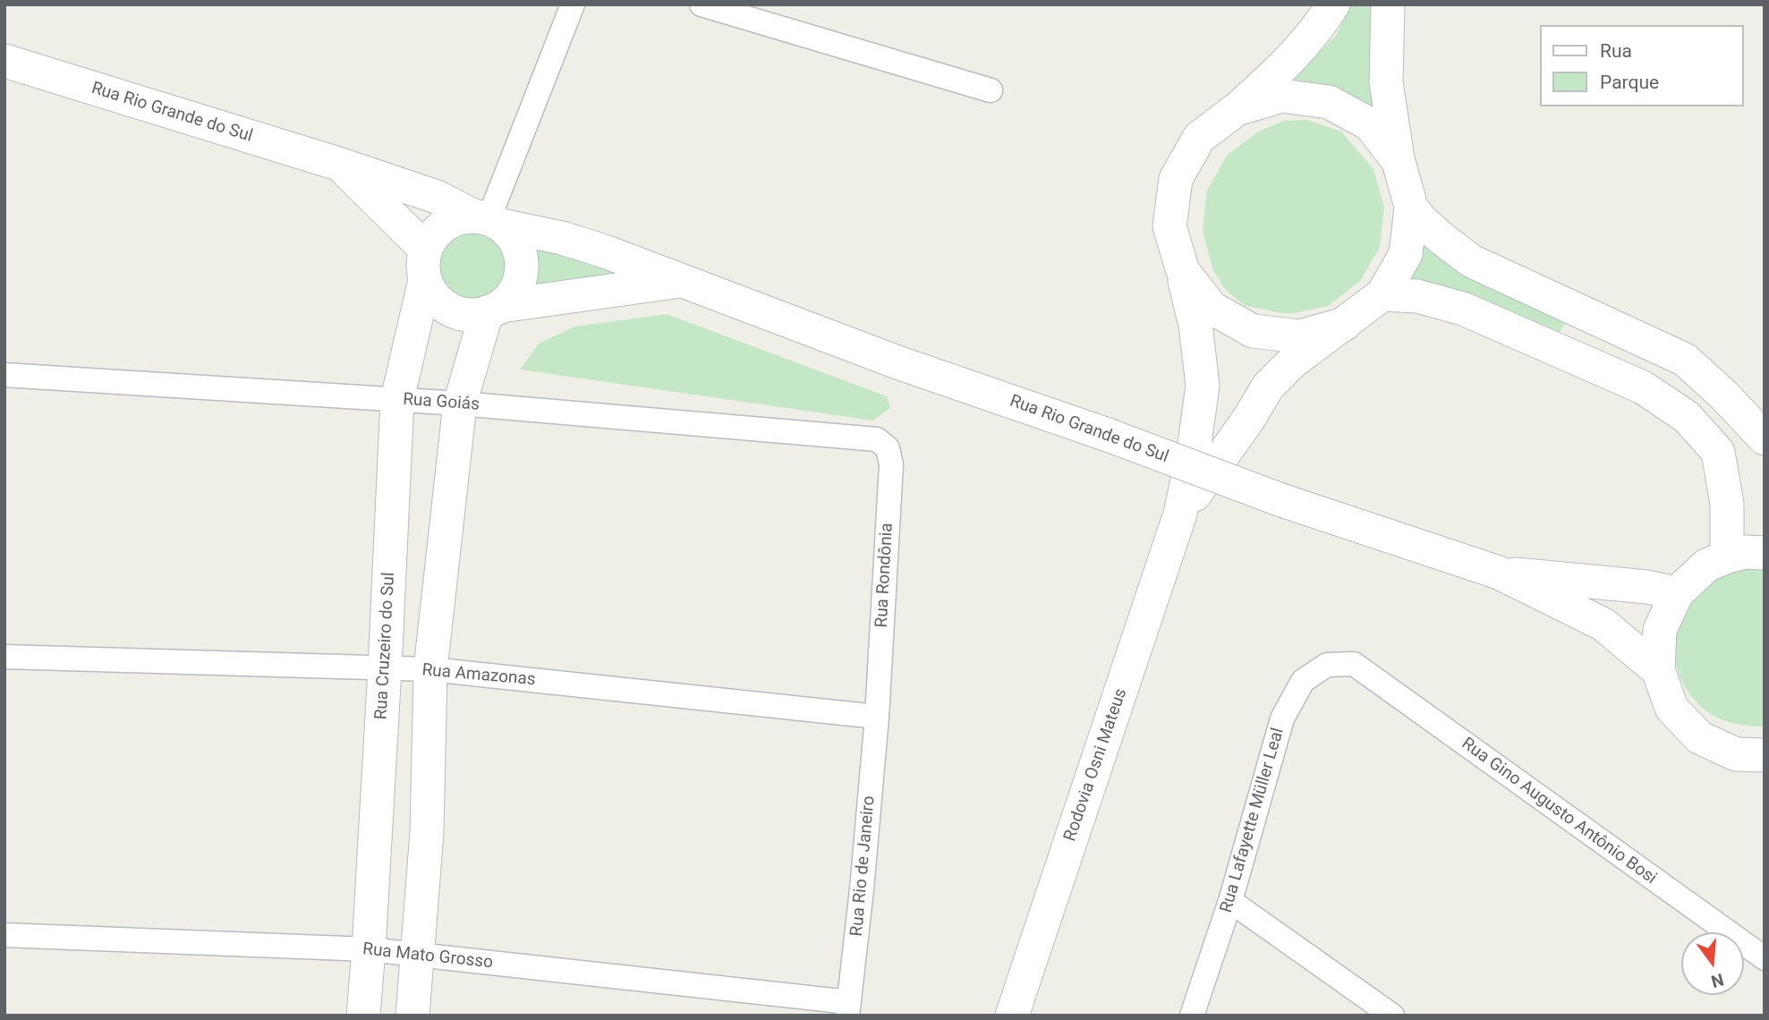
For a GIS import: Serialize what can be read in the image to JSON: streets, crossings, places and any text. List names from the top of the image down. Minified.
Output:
{"streets":{"street":["Rua Rio Grande do Sul","Rua Goiás","Rua Rondônia","Rua Cruzeiro do Sul","Rua Amazonas","Rodovia Osni Mateus","Rua Gino Augusto Antônio Bosi","Rua Lafayette Müller Leal","Rua Rio de Janeiro","Rua Mato Grosso"]},"crossings":[["Rua Rio Grande do Sul","Rua Cruzeiro do Sul"],["Rua Goiás","Rua Rondônia"],["Rua Goiás","Rua Cruzeiro do Sul"],["Rua Rondônia","Rua Amazonas"],["Rua Rondônia","Rua Rio de Janeiro"],["Rua Cruzeiro do Sul","Rua Amazonas"],["Rua Cruzeiro do Sul","Rua Mato Grosso"],["Rua Amazonas","Rua Rio de Janeiro"],["Rua Gino Augusto Antônio Bosi","Rua Lafayette Müller Leal"],["Rua Rio de Janeiro","Rua Mato Grosso"]],"legend":["Rua","Parque"],"north":"bottom"}
